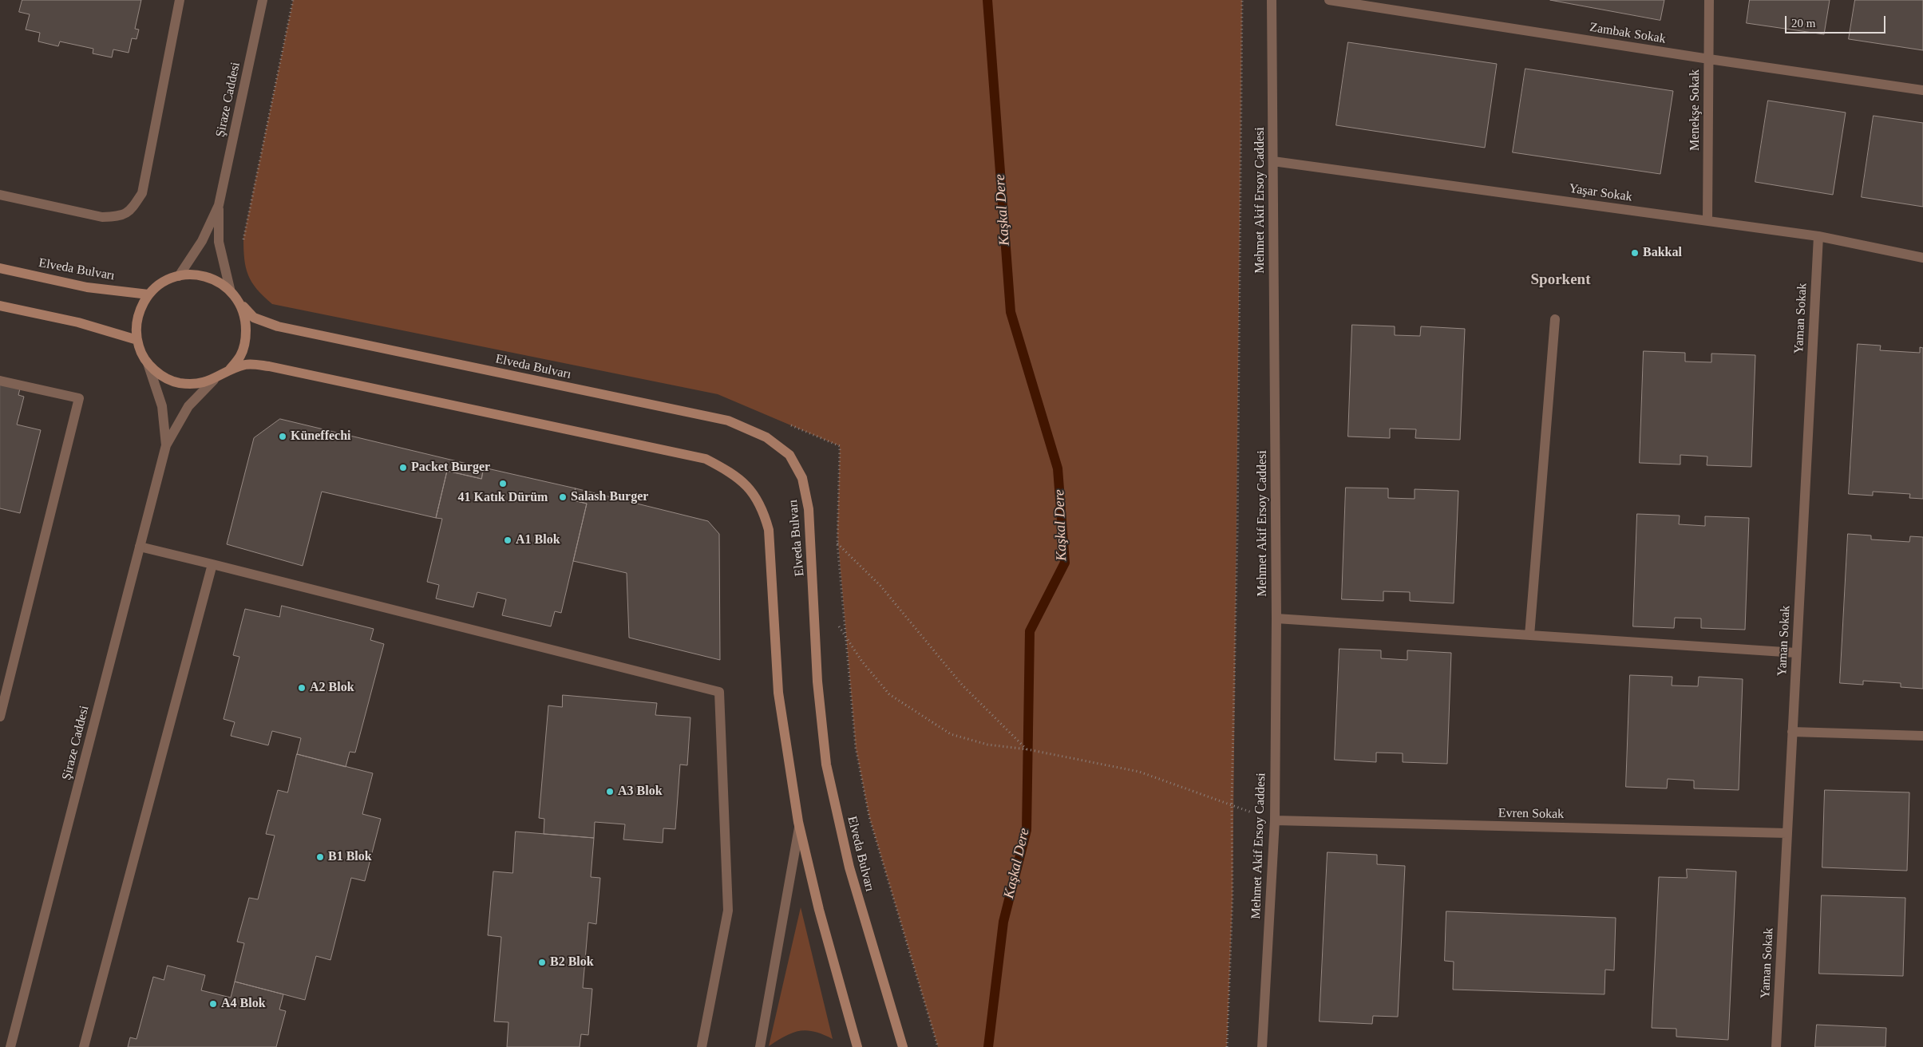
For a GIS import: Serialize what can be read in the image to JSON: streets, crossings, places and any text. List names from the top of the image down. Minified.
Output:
{"streets":{"main road":["Elveda Bulvarı"],"street":["Zambak Sokak","Şiraze Caddesi","Menekşe Sokak","Yaşar Sokak","Mehmet Akif Ersoy Caddesi","Yaman Sokak","Evren Sokak"]},"crossings":[["Zambak Sokak","Menekşe Sokak"],["Şiraze Caddesi","Elveda Bulvarı"],["Menekşe Sokak","Yaşar Sokak"],["Yaşar Sokak","Mehmet Akif Ersoy Caddesi"],["Yaşar Sokak","Yaman Sokak"],["Mehmet Akif Ersoy Caddesi","Evren Sokak"],["Yaman Sokak","Evren Sokak"]],"districts":["Sporkent"],"water":["Kaşkal Dere"],"places":["Bakkal","Küneffechi","Packet Burger","41 Katık Dürüm","Salash Burger","A1 Blok","A2 Blok","A3 Blok","B1 Blok","B2 Blok","A4 Blok"],"scale_bar":"20 m"}
